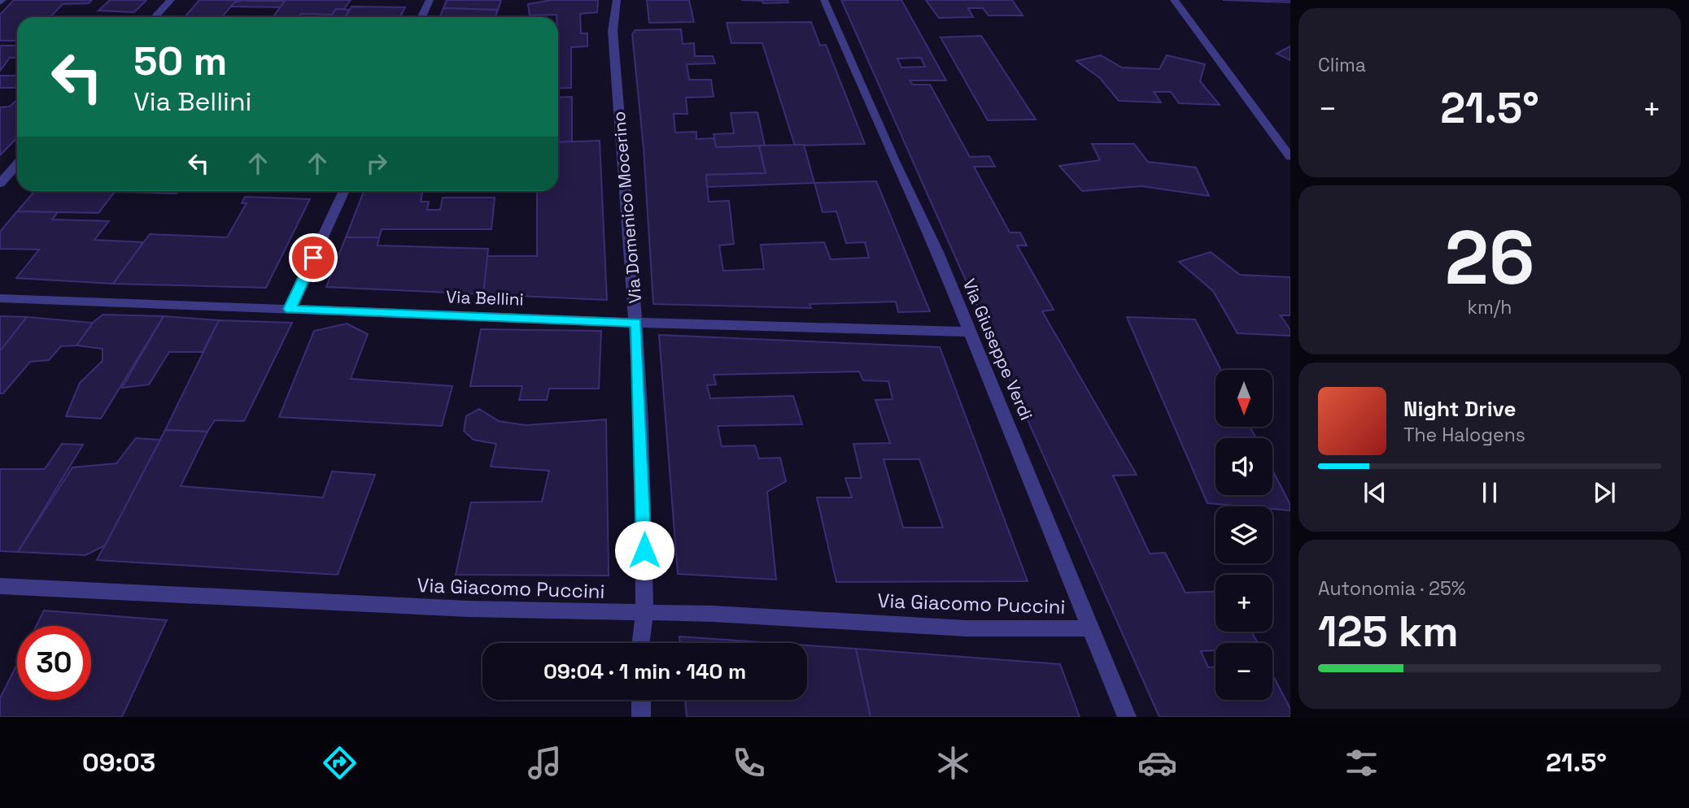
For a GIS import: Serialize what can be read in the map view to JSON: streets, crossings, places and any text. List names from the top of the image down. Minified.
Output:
{"streets":{"street":["Via Domenico Mocerino","Via Bellini","Via Giuseppe Verdi","Via Giacomo Puccini"]},"crossings":[["Via Domenico Mocerino","Via Bellini"],["Via Domenico Mocerino","Via Giacomo Puccini"],["Via Bellini","Via Giuseppe Verdi"],["Via Giuseppe Verdi","Via Giacomo Puccini"]],"north":"bottom","page":{"tile":["Clima",["26","km/h"],["Autonomia · 25%","125 km"]],"turn":["50 m","Via Bellini"],"heat":["−","21.5°","+"],"map_buttons":["+","−"],"song":["Night Drive","The Halogens"],"limit":"30","trip":"09:04 · 1 min · 140 m","tabs":["09:03","21.5°"]}}
